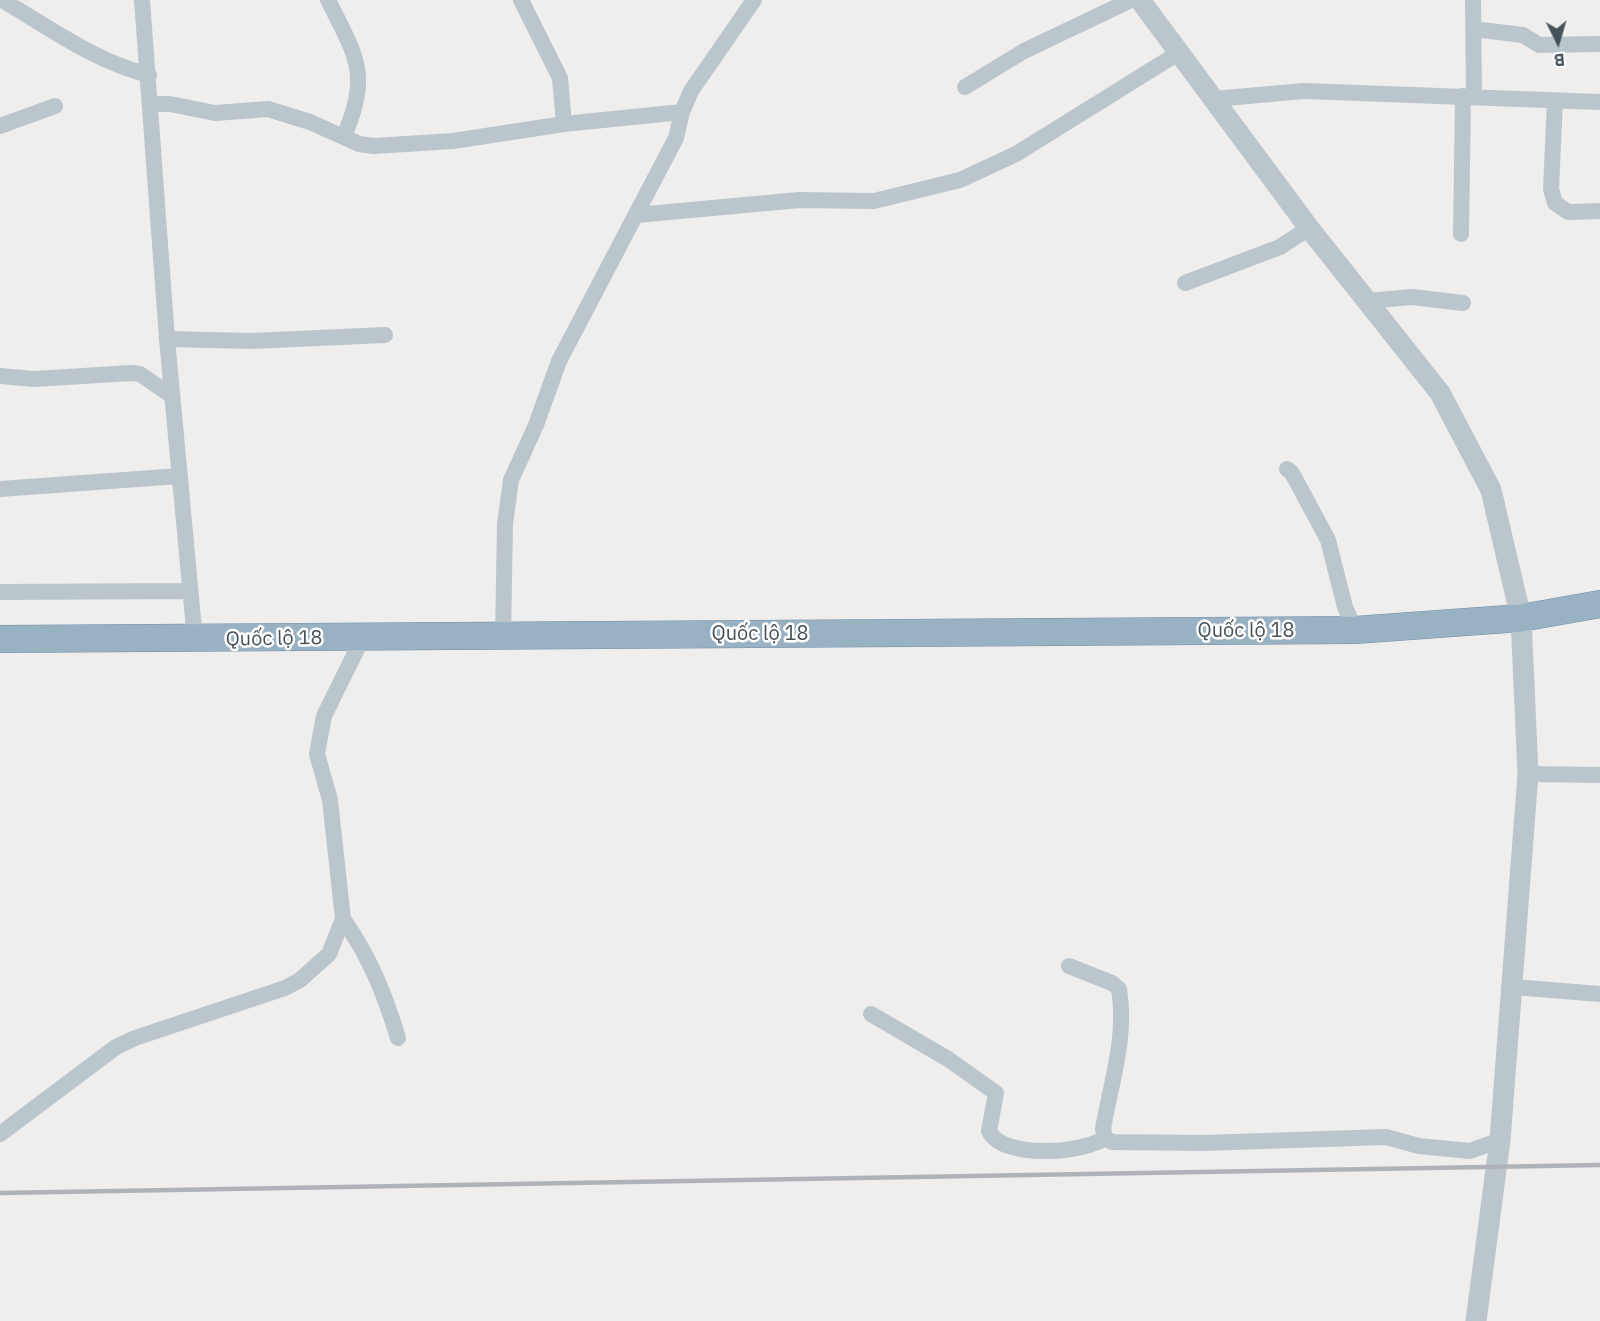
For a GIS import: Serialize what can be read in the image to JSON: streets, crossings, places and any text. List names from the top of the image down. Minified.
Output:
{"streets":{"highway":["Quốc lộ 18"]},"north":"bottom"}
